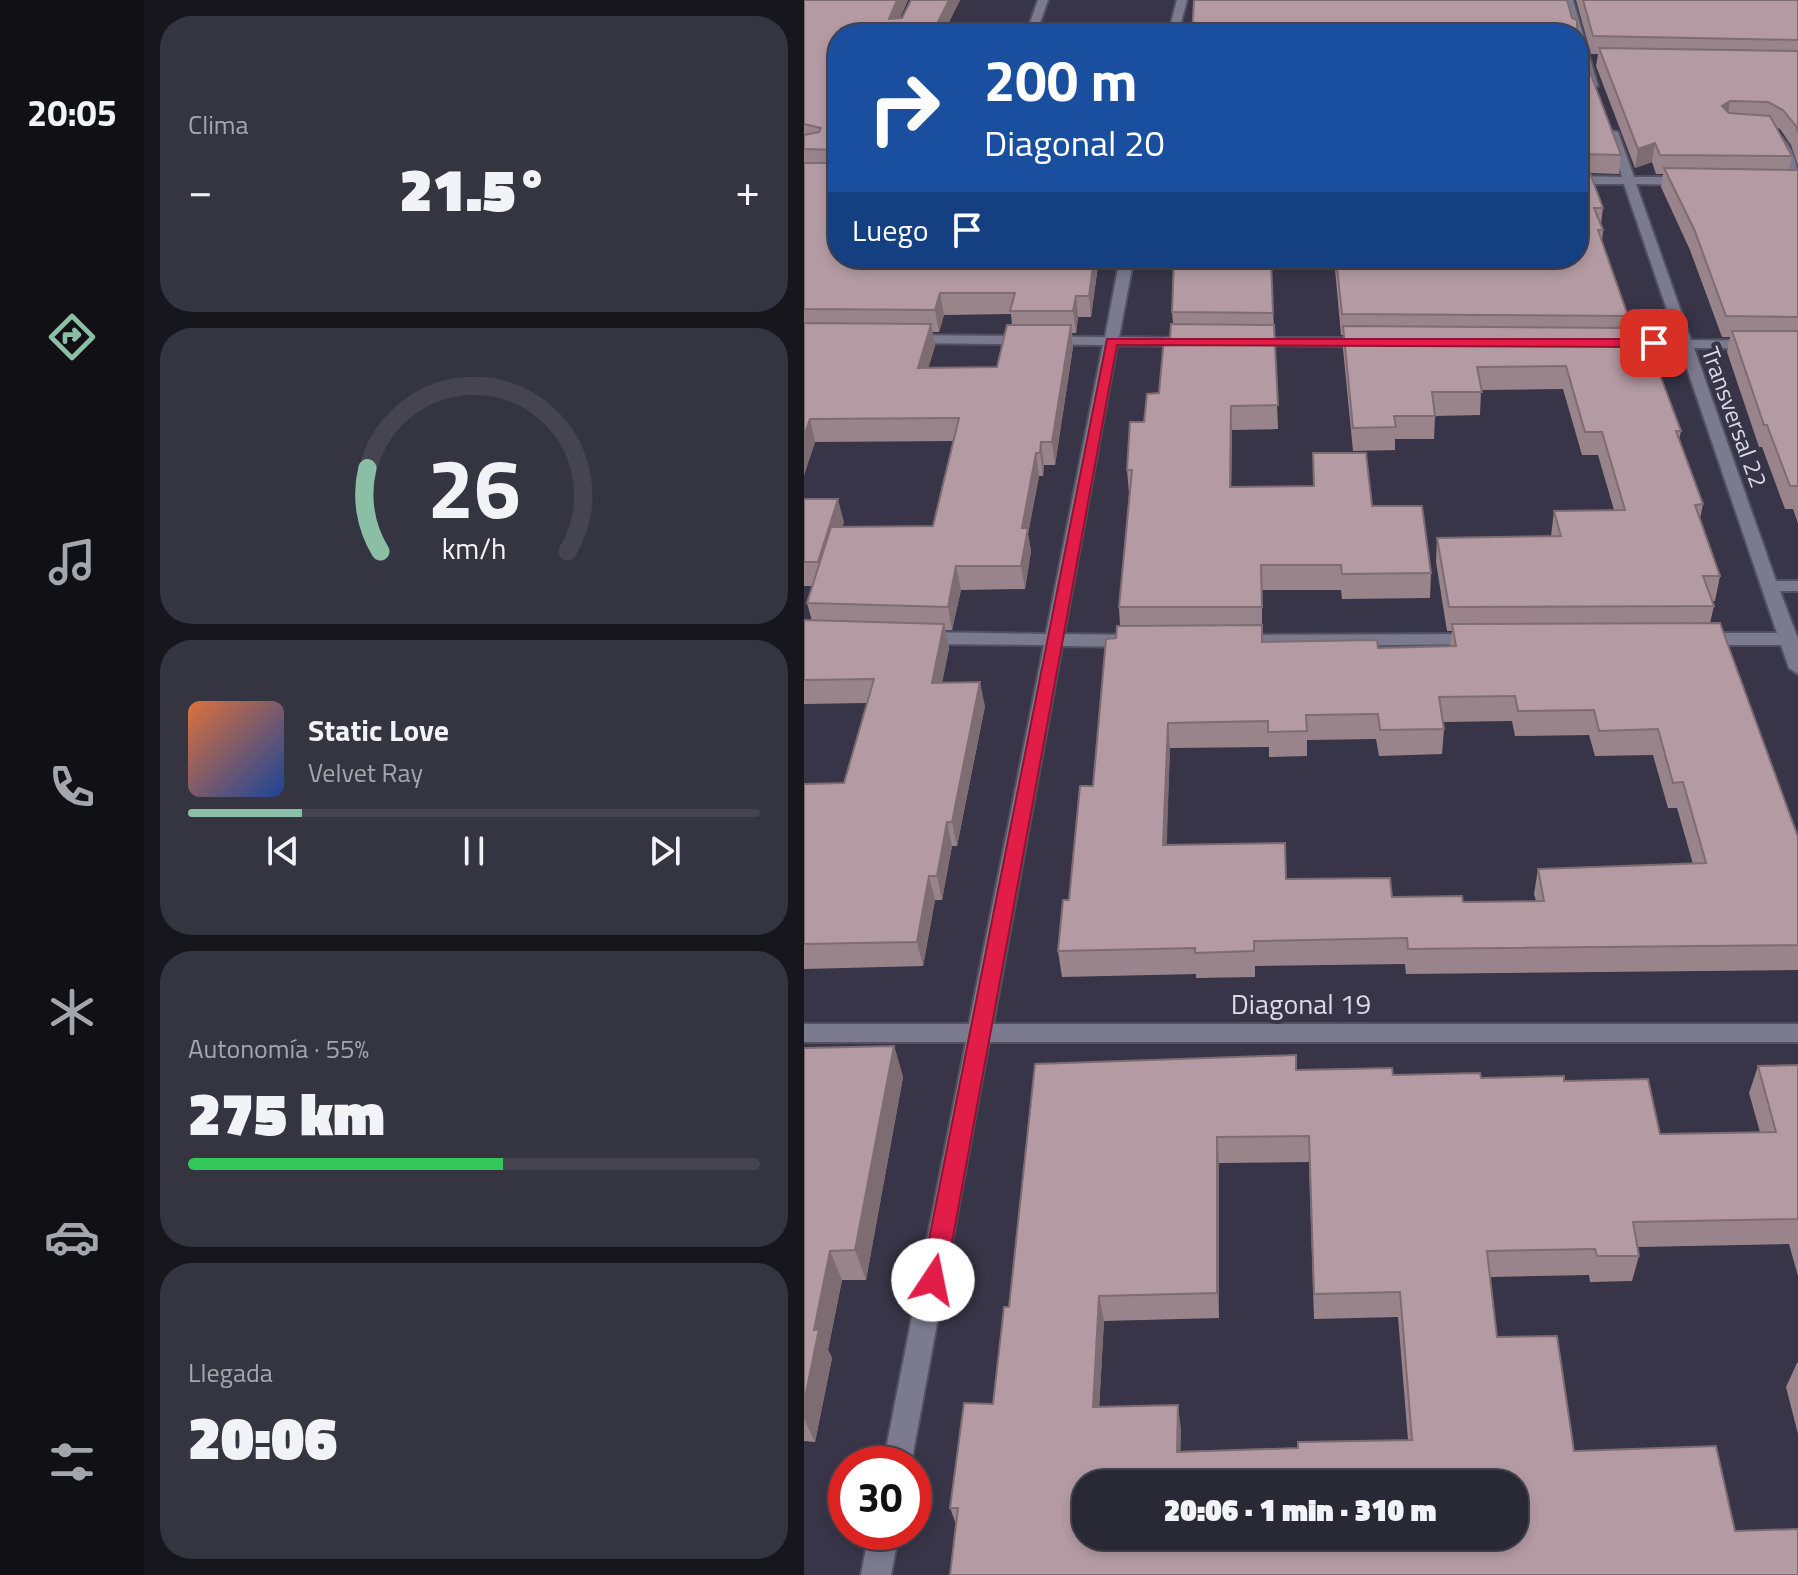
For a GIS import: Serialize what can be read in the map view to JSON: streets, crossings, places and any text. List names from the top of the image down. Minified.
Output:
{"streets":{"street":["Transversal 22","Diagonal 19"]},"page":{"tabs":"20:05","tile":["Clima",["Autonomía · 55%","275 km"],["Llegada","20:06"]],"turn":["200 m","Diagonal 20"],"heat":["−","21.5°","+"],"then":"Luego","song":["Static Love","Velvet Ray"],"limit":"30","trip":"20:06 · 1 min · 310 m","gauge":["26","km/h"]}}
